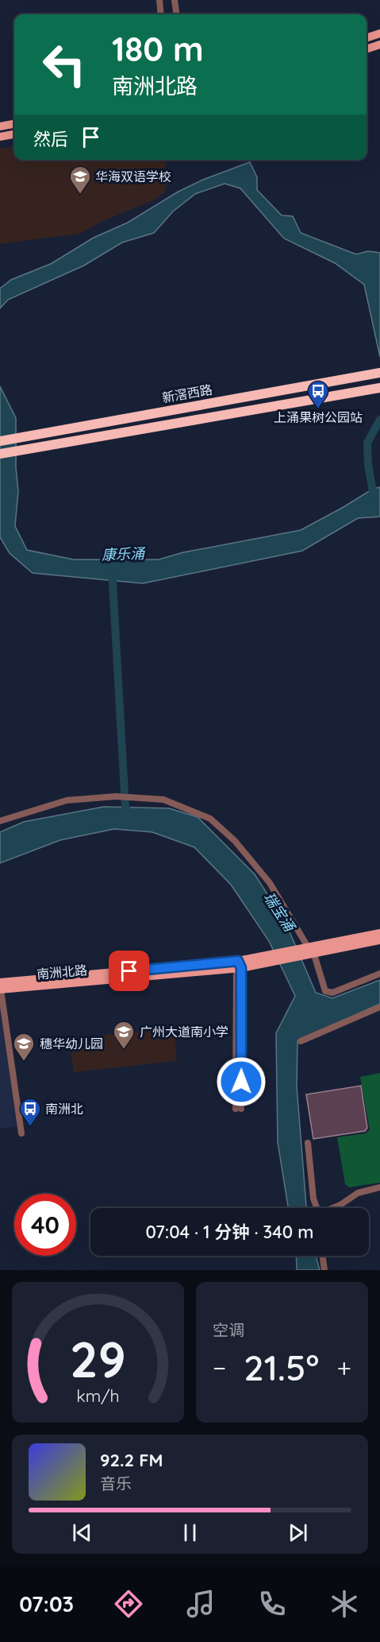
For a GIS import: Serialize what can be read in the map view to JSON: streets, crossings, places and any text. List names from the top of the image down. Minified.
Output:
{"streets":{"highway":["新滘西路"],"main road":["南洲北路"]},"water":["康乐涌","瑞宝涌"],"places":{"school or university":["华海双语学校","广州大道南小学","穗华幼儿园"],"bus stop":["上涌果树公园站","南洲北"]},"page":{"turn":["180 m","南洲北路"],"then":"然后","limit":"40","trip":"07:04 · 1 分钟 · 340 m","tile":"空调","heat":["−","21.5°","+"],"song":["92.2 FM","音乐"],"tabs":"07:03","gauge":["29","km/h"]}}
